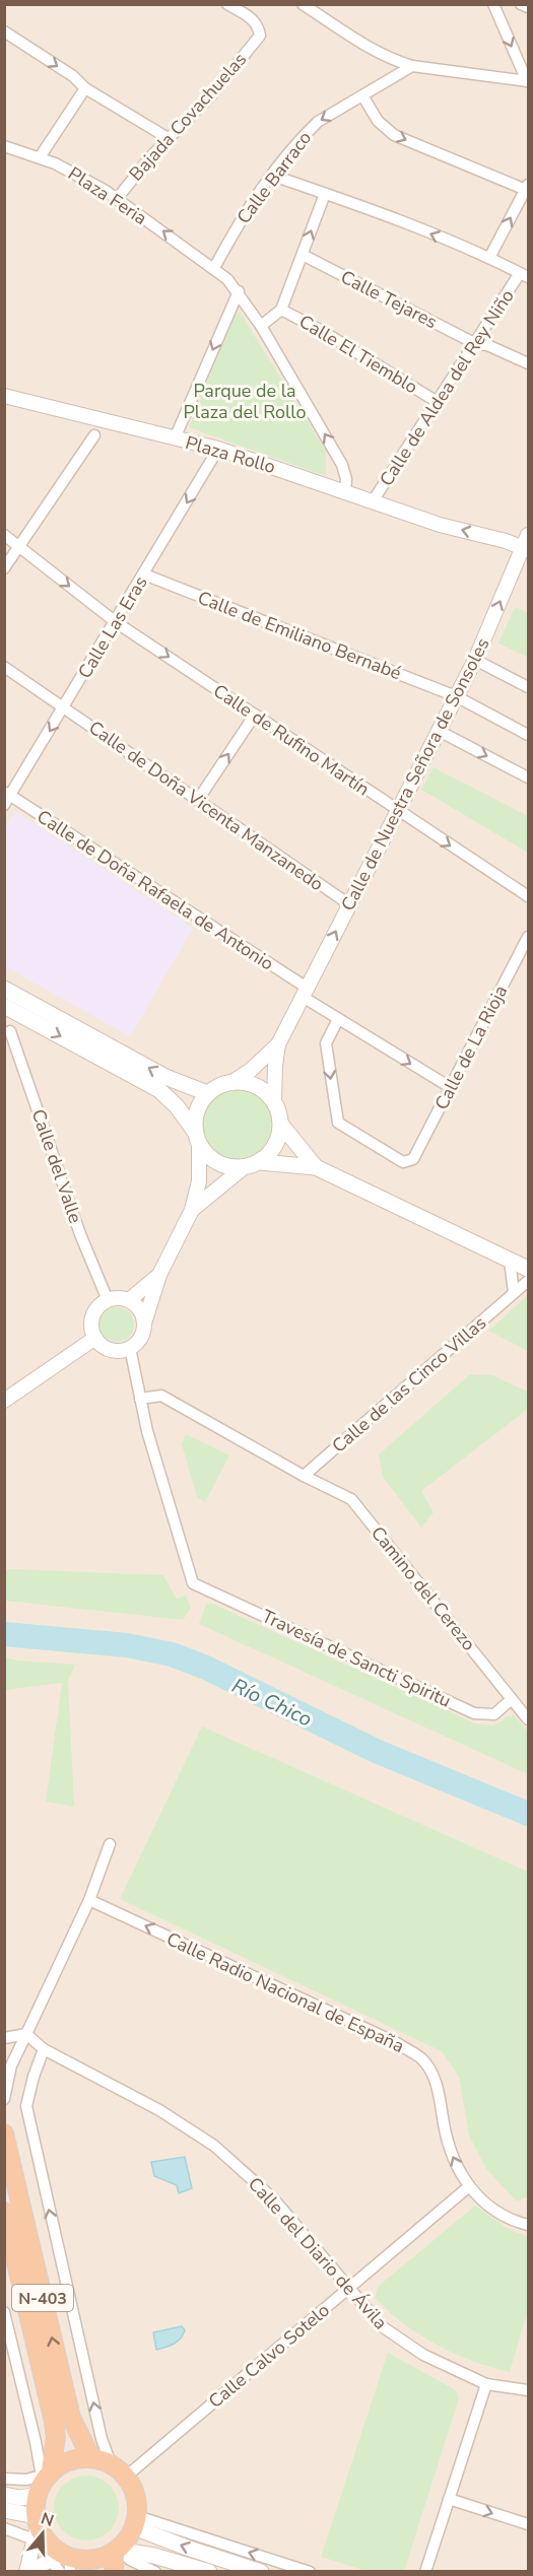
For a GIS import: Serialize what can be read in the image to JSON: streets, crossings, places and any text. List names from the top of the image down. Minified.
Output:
{"streets":{"highway":["N-403"],"street":["Bajada Covachuelas","Calle Barraco","Plaza Feria","Calle Tejares","Calle El Tiemblo","Calle de Aldea del Rey Niño","Plaza Rollo","Calle Las Eras","Calle de Emiliano Bernabé","Calle de Rufino Martín","Calle de Nuestra Señora de Sonsoles","Calle de Doña Vicenta Manzanedo","Calle de Doña Rafaela de Antonio","Calle de La Rioja","Calle del Valle","Calle de las Cinco Villas","Camino del Cerezo","Travesía de Sancti Spiritu","Calle Radio Nacional de España","Calle del Diario de Ávila","Calle Calvo Sotelo"]},"crossings":[["Bajada Covachuelas","Plaza Feria"],["Calle Barraco","Plaza Feria"],["Plaza Feria","Plaza Rollo"],["Calle Tejares","Calle de Aldea del Rey Niño"],["Calle El Tiemblo","Calle de Aldea del Rey Niño"],["Calle de Aldea del Rey Niño","Plaza Rollo"],["Plaza Rollo","Calle Las Eras"],["Plaza Rollo","Calle de Nuestra Señora de Sonsoles"],["Calle Las Eras","Calle de Emiliano Bernabé"],["Calle Las Eras","Calle de Rufino Martín"],["Calle Las Eras","Calle de Doña Vicenta Manzanedo"],["Calle Las Eras","Calle de Doña Rafaela de Antonio"],["Calle de Emiliano Bernabé","Calle de Nuestra Señora de Sonsoles"],["Calle de Rufino Martín","Calle de Nuestra Señora de Sonsoles"],["Calle de Nuestra Señora de Sonsoles","Calle de Doña Vicenta Manzanedo"],["Calle de Nuestra Señora de Sonsoles","Calle de Doña Rafaela de Antonio"],["Calle de Doña Rafaela de Antonio","Calle de La Rioja"],["Calle de las Cinco Villas","Camino del Cerezo"],["Camino del Cerezo","Travesía de Sancti Spiritu"],["Calle Radio Nacional de España","Calle Calvo Sotelo"],["Calle del Diario de Ávila","Calle Calvo Sotelo"],["N-403","Calle Calvo Sotelo"]],"one_way":["Calle Barraco","Plaza Feria","Calle Las Eras","Calle de Rufino Martín","Calle Radio Nacional de España"],"water":["Río Chico"],"parks":["Parque de la Plaza del Rollo"],"north":"top"}
